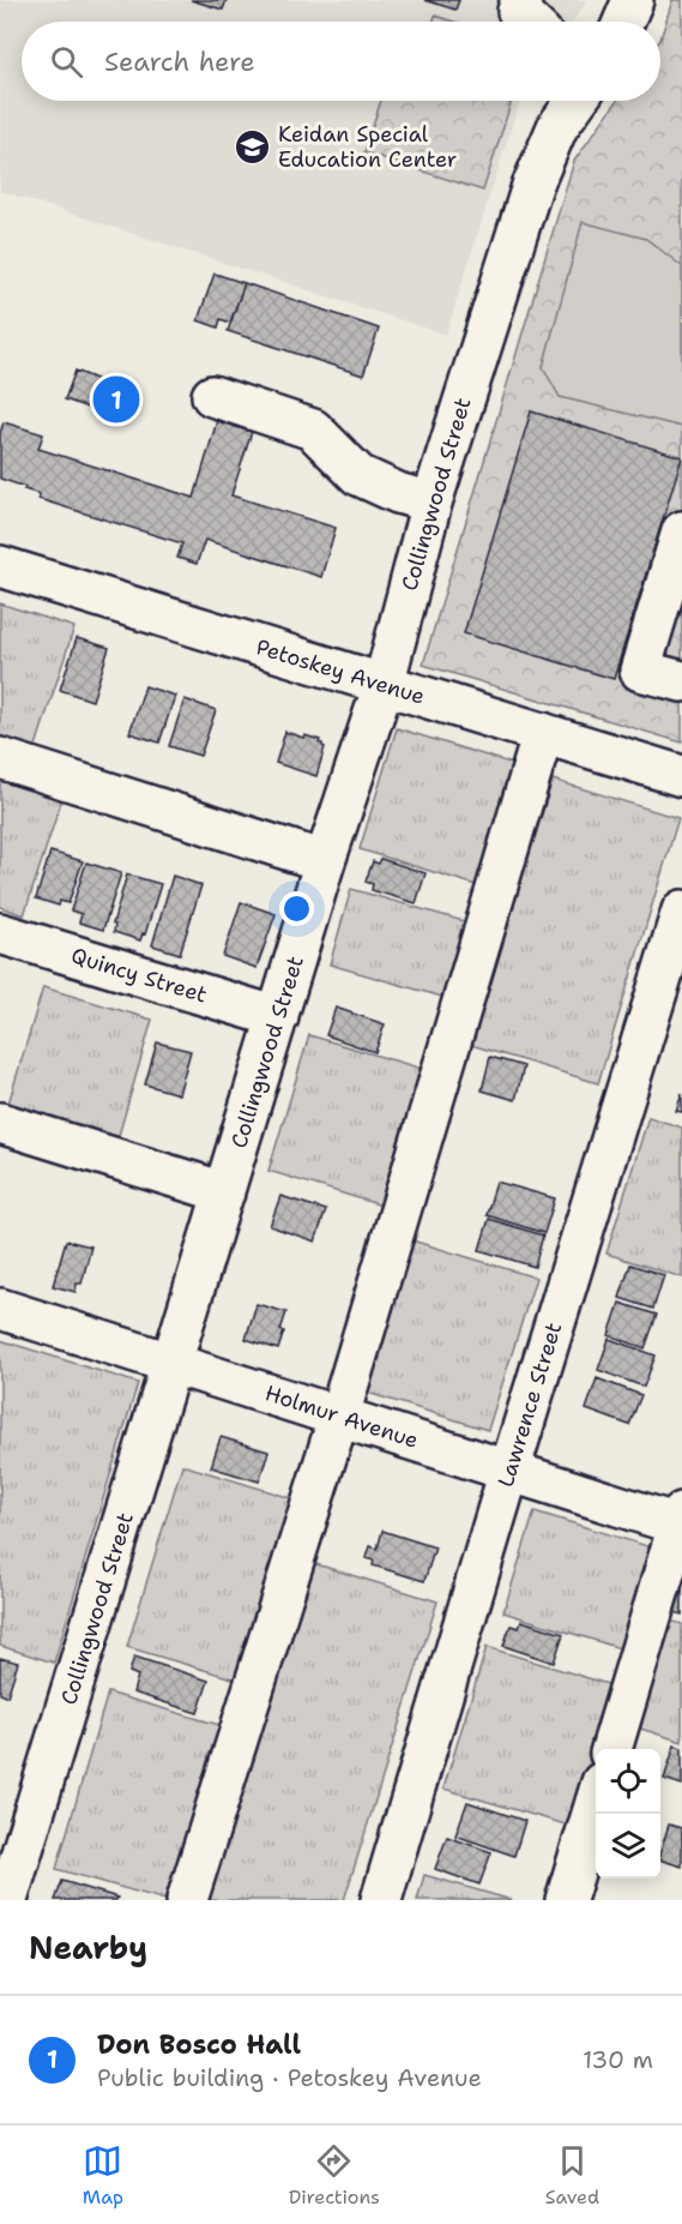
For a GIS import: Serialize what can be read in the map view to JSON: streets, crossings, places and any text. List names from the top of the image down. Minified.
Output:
{"streets":{"street":["Collingwood Street","Petoskey Avenue","Quincy Street","Lawrence Street","Holmur Avenue"]},"crossings":[["Collingwood Street","Petoskey Avenue"],["Collingwood Street","Quincy Street"],["Collingwood Street","Holmur Avenue"],["Lawrence Street","Holmur Avenue"]],"places":{"school or university":["Keidan Special Education Center"]},"page":{"search":"Search here","pins":"1","heading":"Nearby","list":[{"mark":"1","name":"Don Bosco Hall","note":"Public building · Petoskey Avenue","value":"130 m"}],"nav":["Map","Directions","Saved"]}}
